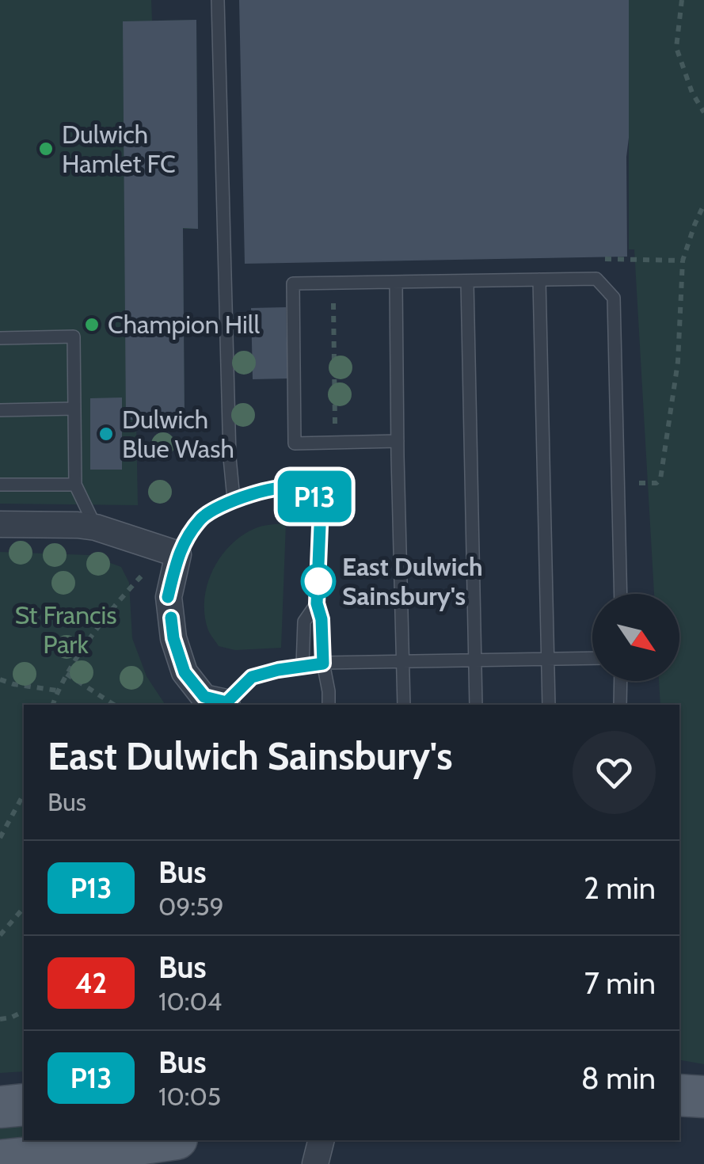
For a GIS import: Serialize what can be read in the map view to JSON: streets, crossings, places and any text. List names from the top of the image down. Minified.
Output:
{"parks":["St Francis Park"],"places":["Dulwich Hamlet FC","Champion Hill","Dulwich Blue Wash","East Dulwich Sainsbury's"],"lines":["bus line P13"],"north":"bottom right","page":{"on_map":"P13","heading":["East Dulwich Sainsbury's","Bus"],"list":[{"mark":"P13","name":"Bus","note":"09:59","value":"2 min"},{"mark":"42","name":"Bus","note":"10:04","value":"7 min"},{"mark":"P13","name":"Bus","note":"10:05","value":"8 min"}]}}
